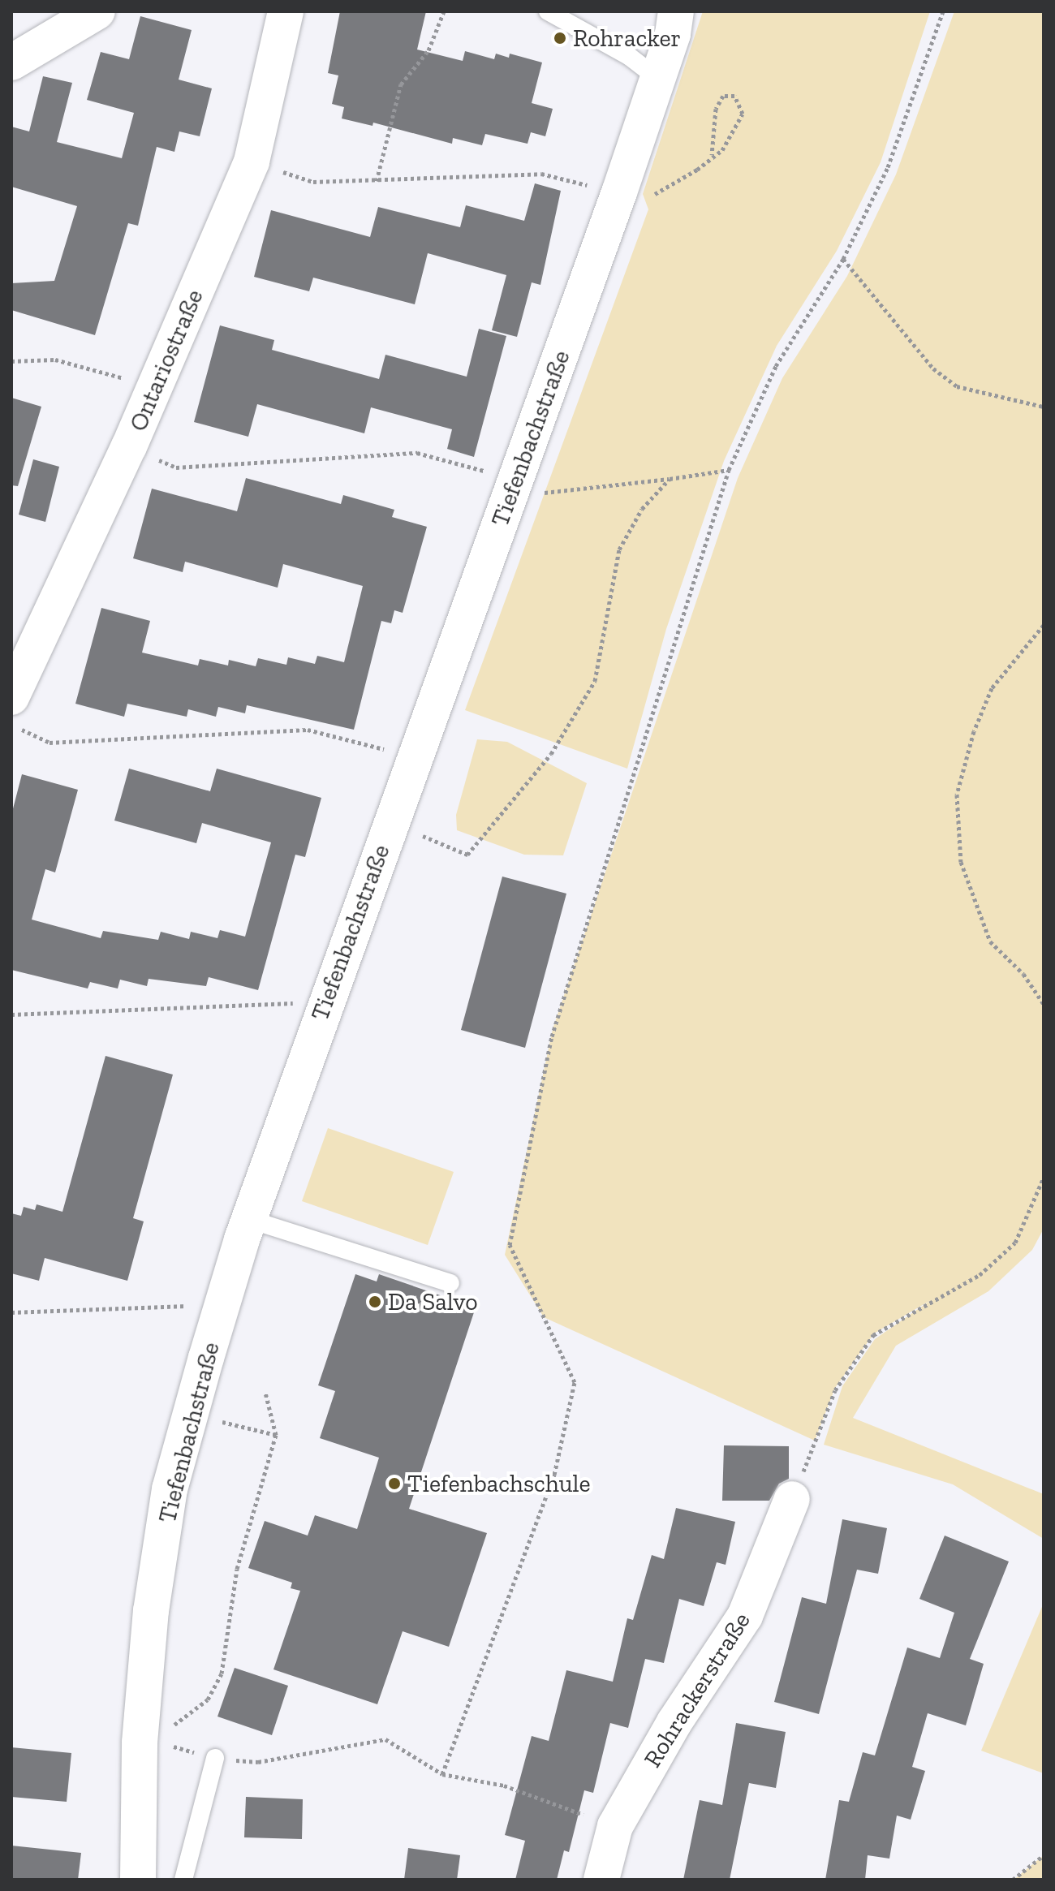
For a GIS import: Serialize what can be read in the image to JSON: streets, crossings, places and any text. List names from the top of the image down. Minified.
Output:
{"streets":{"street":["Ontariostraße","Tiefenbachstraße","Rohrackerstraße"]},"places":["Rohracker","Da Salvo","Tiefenbachschule"]}
